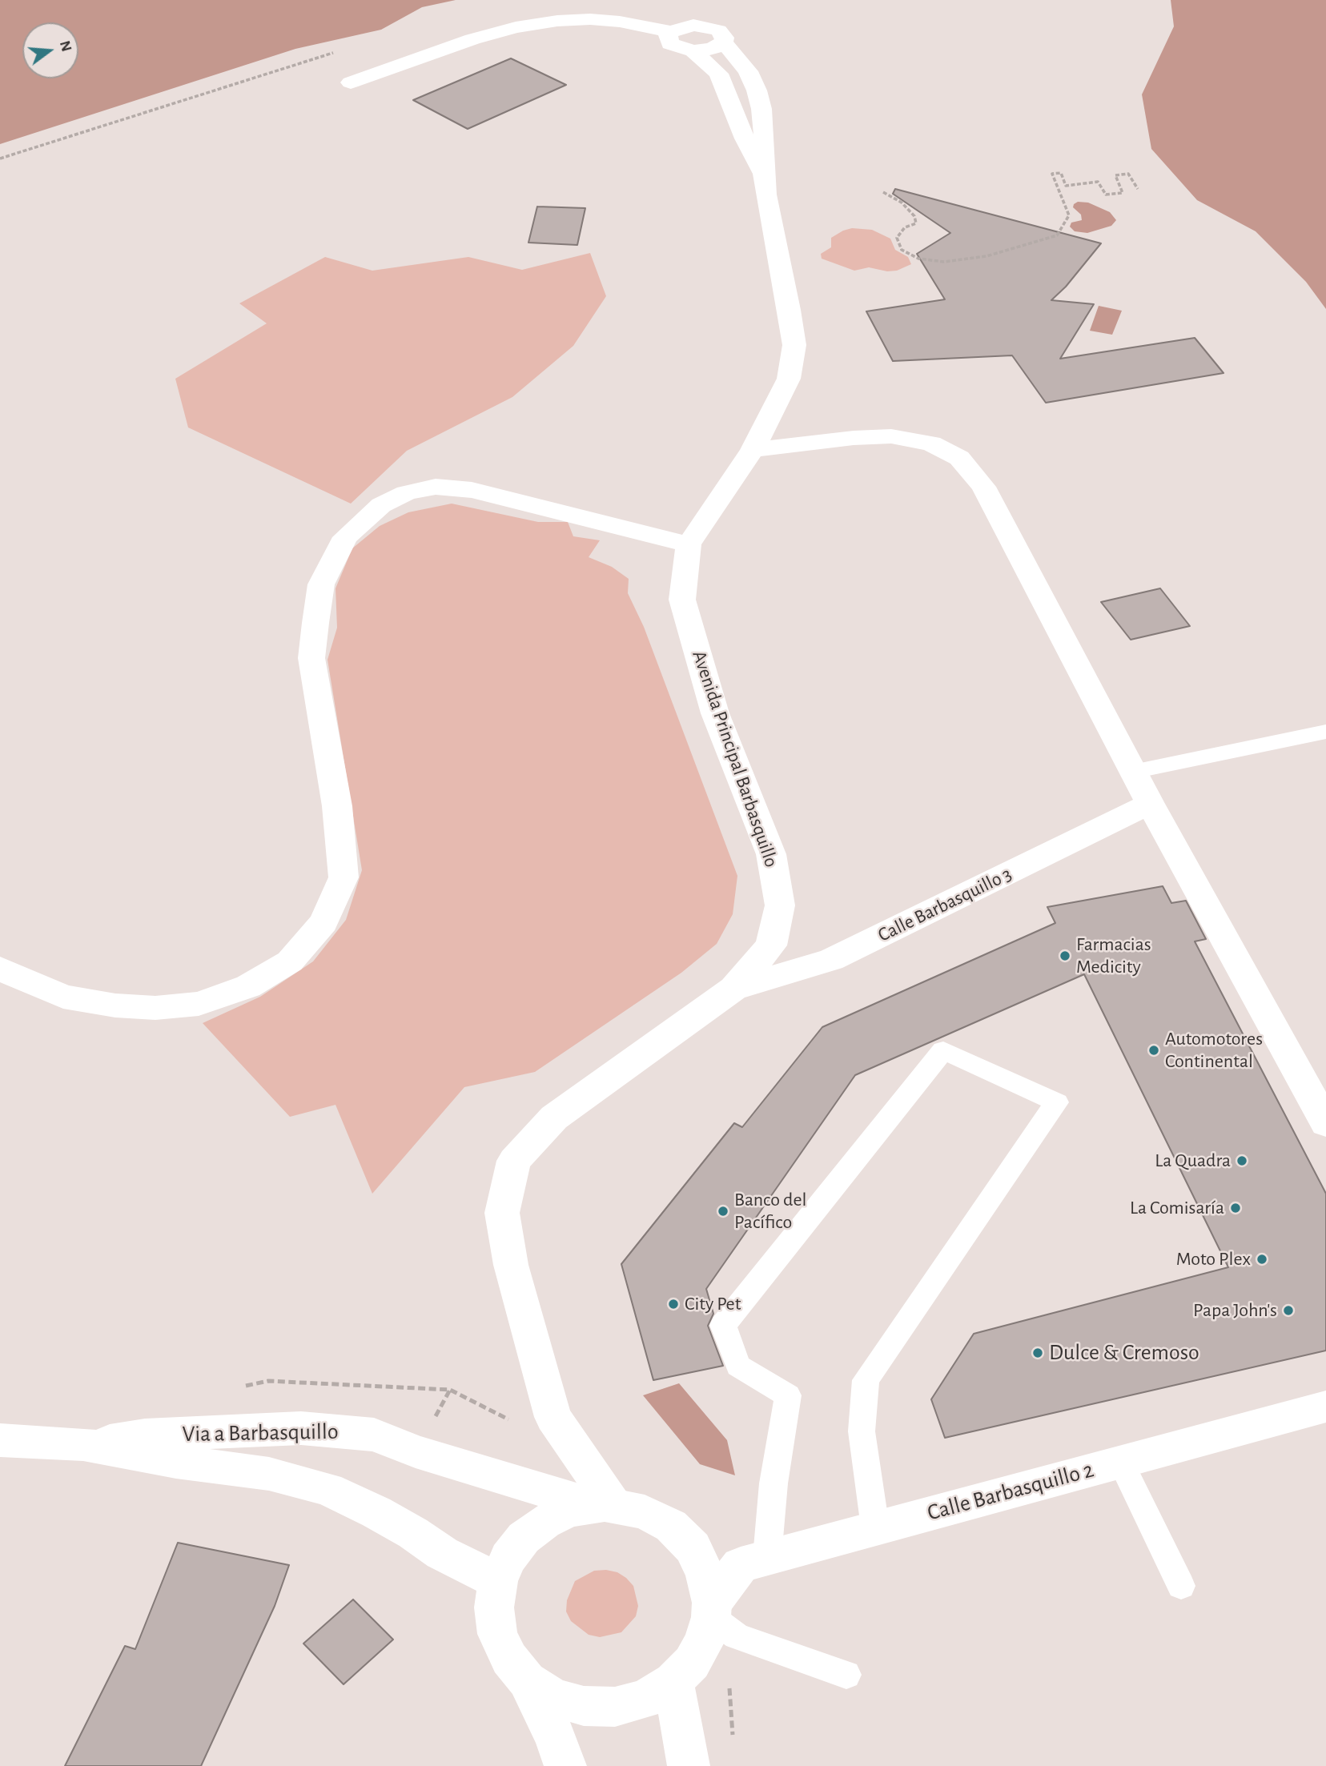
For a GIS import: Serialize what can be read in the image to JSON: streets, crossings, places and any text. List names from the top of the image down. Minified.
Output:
{"streets":{"street":["Avenida Principal Barbasquillo","Calle Barbasquillo 3","Via a Barbasquillo","Calle Barbasquillo 2"]},"crossings":[["Avenida Principal Barbasquillo","Calle Barbasquillo 3"],["Avenida Principal Barbasquillo","Via a Barbasquillo"],["Via a Barbasquillo","Calle Barbasquillo 2"]],"places":["Farmacias Medicity","Automotores Continental","La Quadra","La Comisaría","Banco del Pacífico","Moto Plex","City Pet","Papa John's","Dulce & Cremoso"],"north":"right"}
